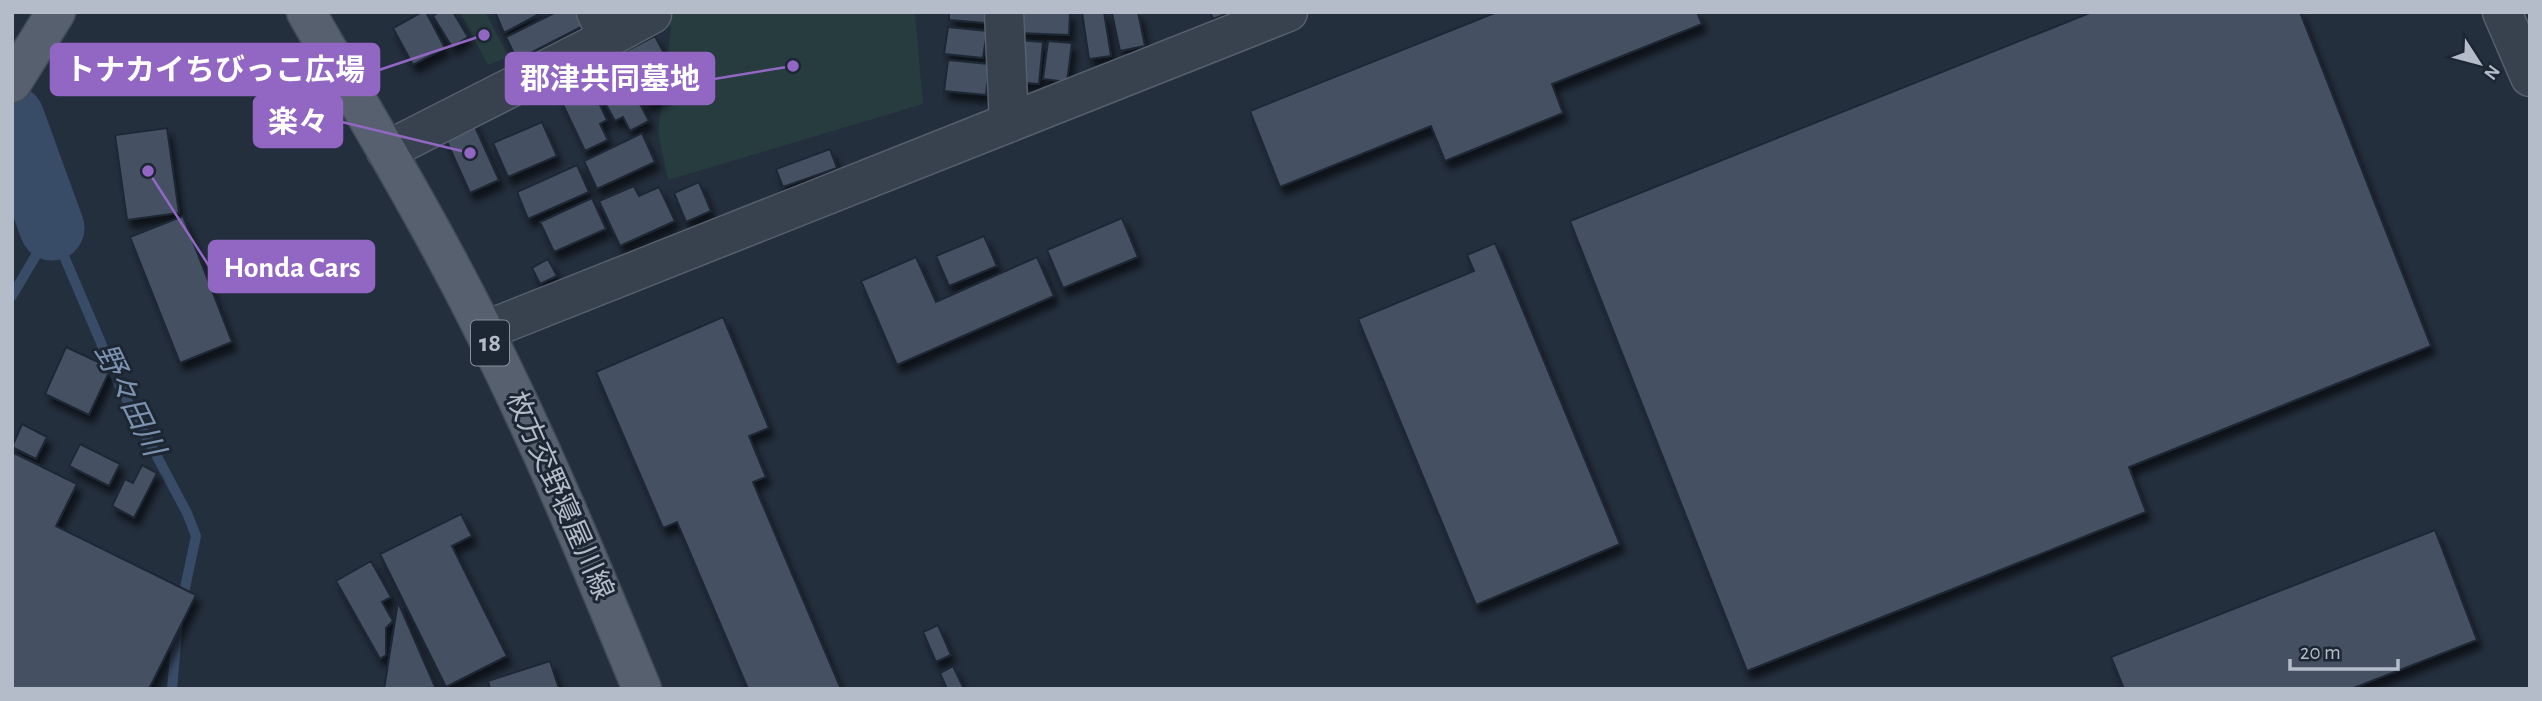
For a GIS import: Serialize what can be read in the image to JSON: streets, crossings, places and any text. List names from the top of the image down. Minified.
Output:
{"streets":{"main road":["18","枚方交野寝屋川線"]},"water":["野々田川"],"places":["トナカイちびっこ広場","郡津共同墓地","楽々","Honda Cars"],"scale_bar":"20 m","north":"bottom right"}
